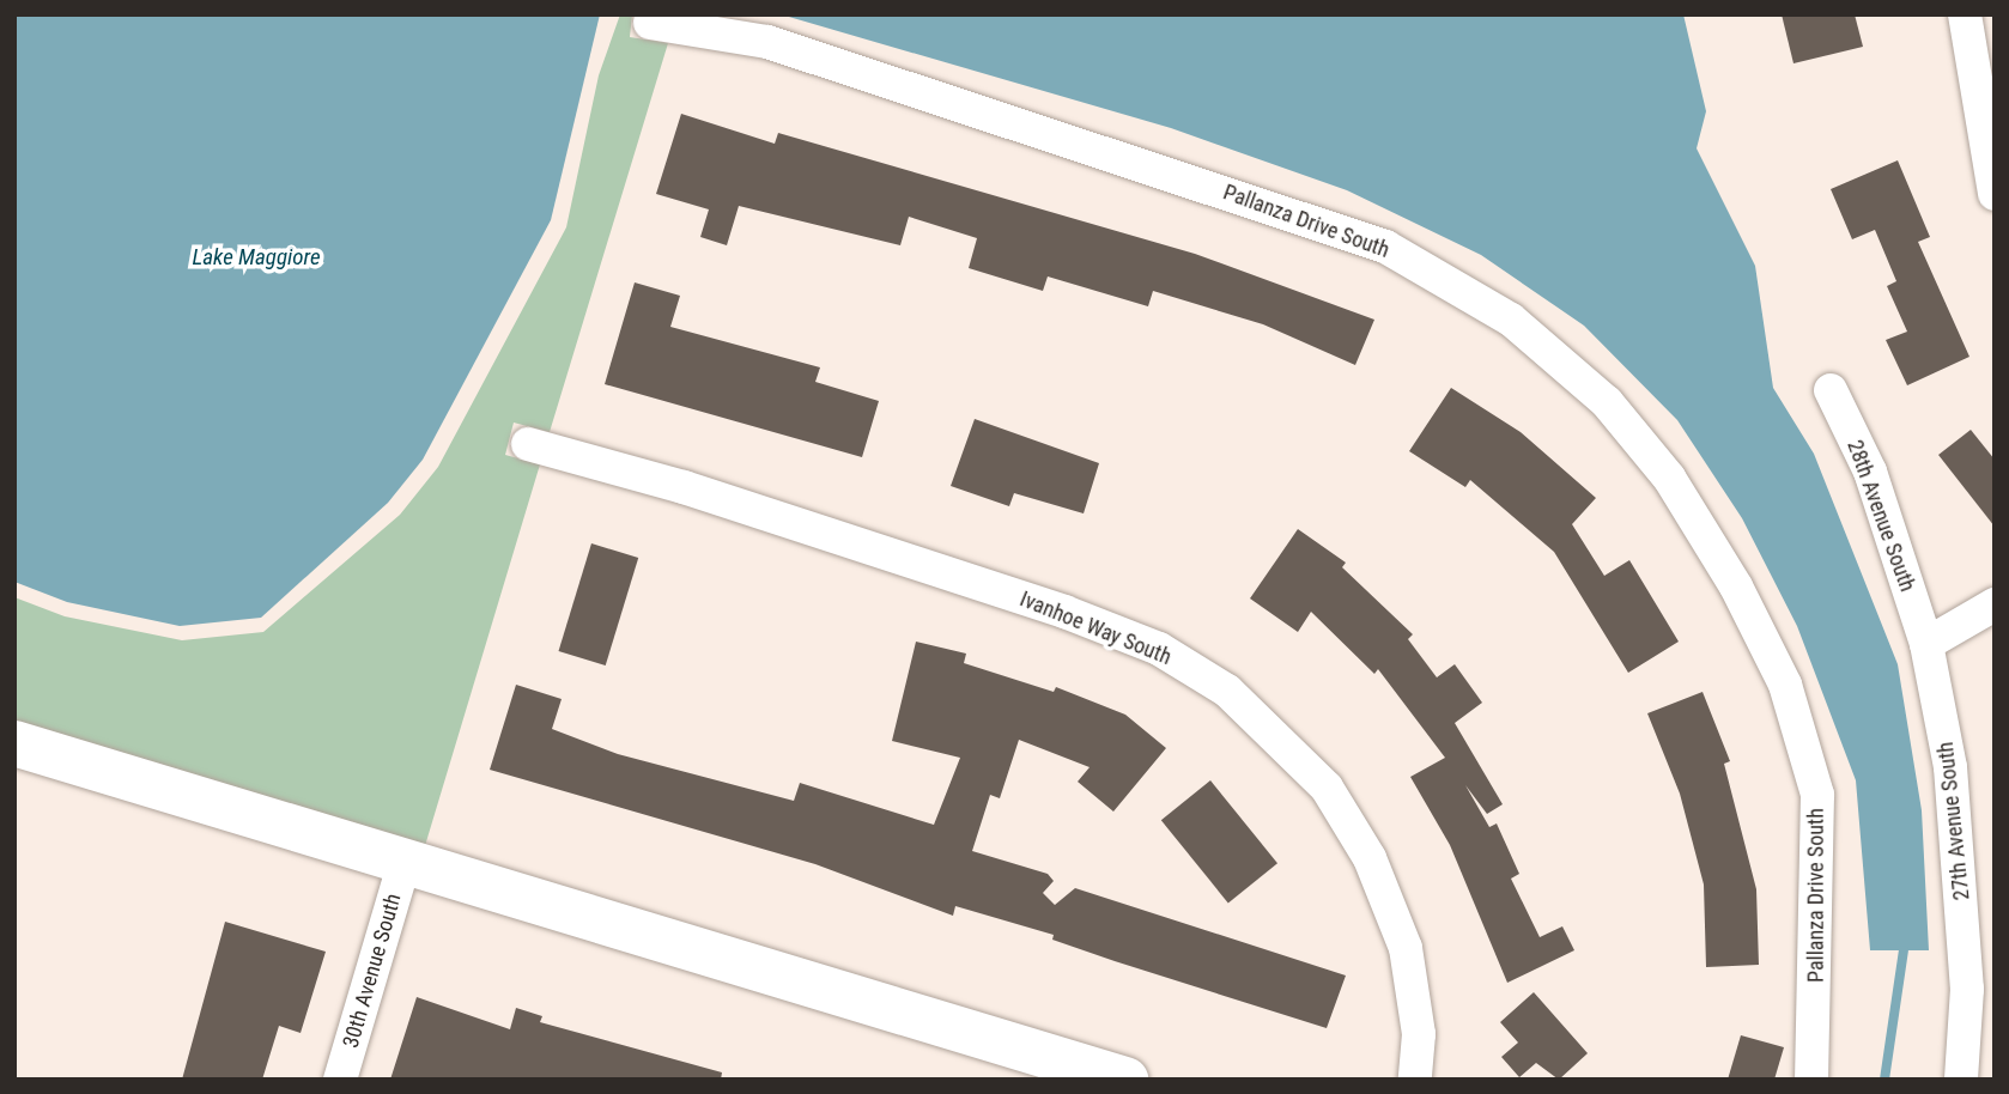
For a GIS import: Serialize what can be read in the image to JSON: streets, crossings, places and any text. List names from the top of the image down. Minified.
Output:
{"streets":{"street":["Pallanza Drive South","28th Avenue South","Ivanhoe Way South","27th Avenue South","30th Avenue South"]},"crossings":[["28th Avenue South","27th Avenue South"]],"water":["Lake Maggiore"]}
